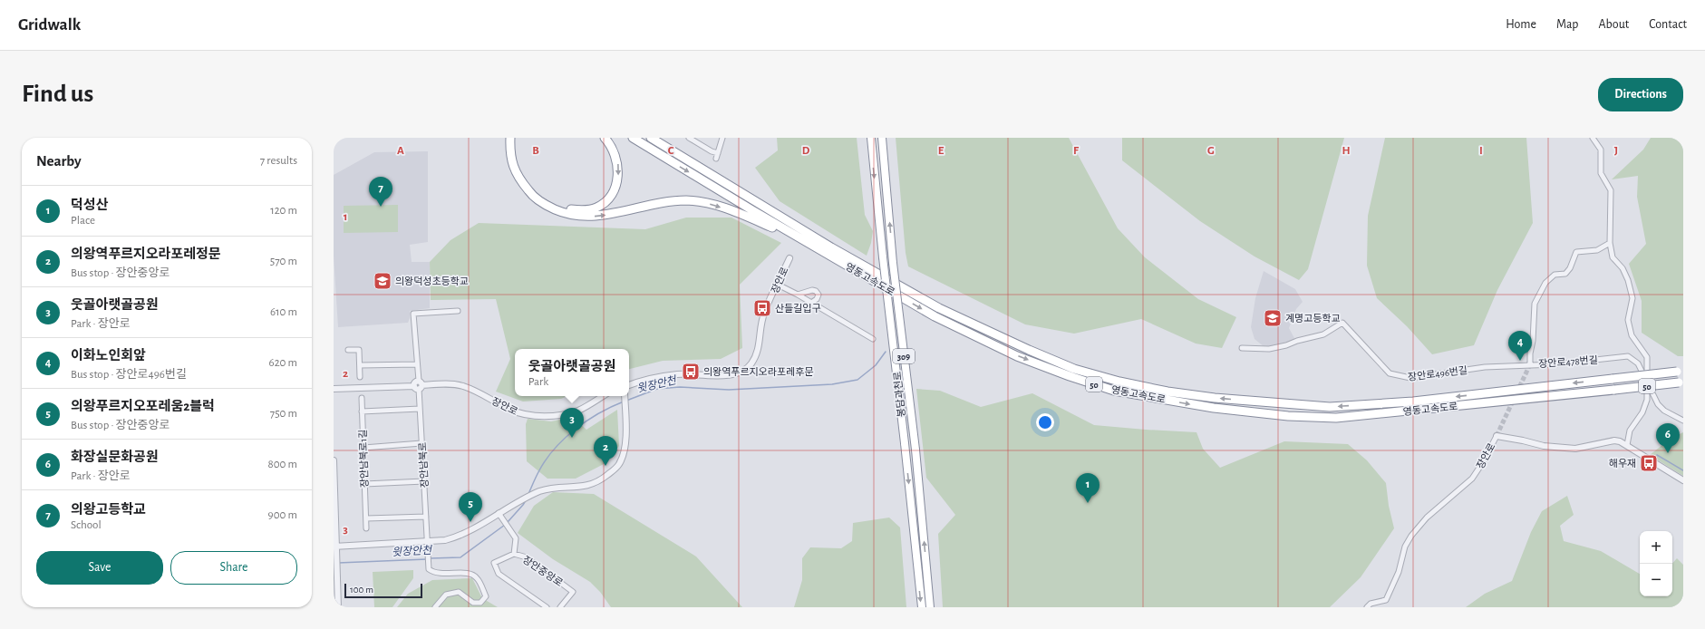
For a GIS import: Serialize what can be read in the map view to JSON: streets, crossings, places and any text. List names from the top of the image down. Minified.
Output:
{"streets":{"highway":["영동고속도로","309","50","봉담과천로"],"street":["장안로","장안로478번길","장안로496번길","장안남북로1길","장안남북로","장안중앙로"]},"crossings":[["장안로","장안남북로"],["장안로478번길","장안로496번길"]],"water":["윗장안천"],"places":{"school or university":["의왕덕성초등학교","계명고등학교"],"bus stop":["산들길입구","의왕역푸르지오라포레후문","해우재"]},"scale_bar":"100 m","page":{"header":"Gridwalk","nav":["Home","Map","About","Contact"],"buttons":["Directions",["Save","Share"]],"title":"Find us","heading":["Nearby","7 results"],"pins":["7","4","3","6","2","1","5"],"list":[{"mark":"1","name":"덕성산","note":"Place","value":"120 m"},{"mark":"2","name":"의왕역푸르지오라포레정문","note":"Bus stop · 장안중앙로","value":"570 m"},{"mark":"3","name":"웃골아랫골공원","note":"Park · 장안로","value":"610 m"},{"mark":"4","name":"이화노인회앞","note":"Bus stop · 장안로496번길","value":"620 m"},{"mark":"5","name":"의왕푸르지오포레움2블럭","note":"Bus stop · 장안중앙로","value":"750 m"},{"mark":"6","name":"화장실문화공원","note":"Park · 장안로","value":"800 m"},{"mark":"7","name":"의왕고등학교","note":"School","value":"900 m"}],"popup":["웃골아랫골공원","Park"],"map_buttons":["+","−"],"scale":"100 m"},"grid":{"columns":["A","B","C","D","E","F","G","H","I","J"],"rows":["1","2","3"]}}
